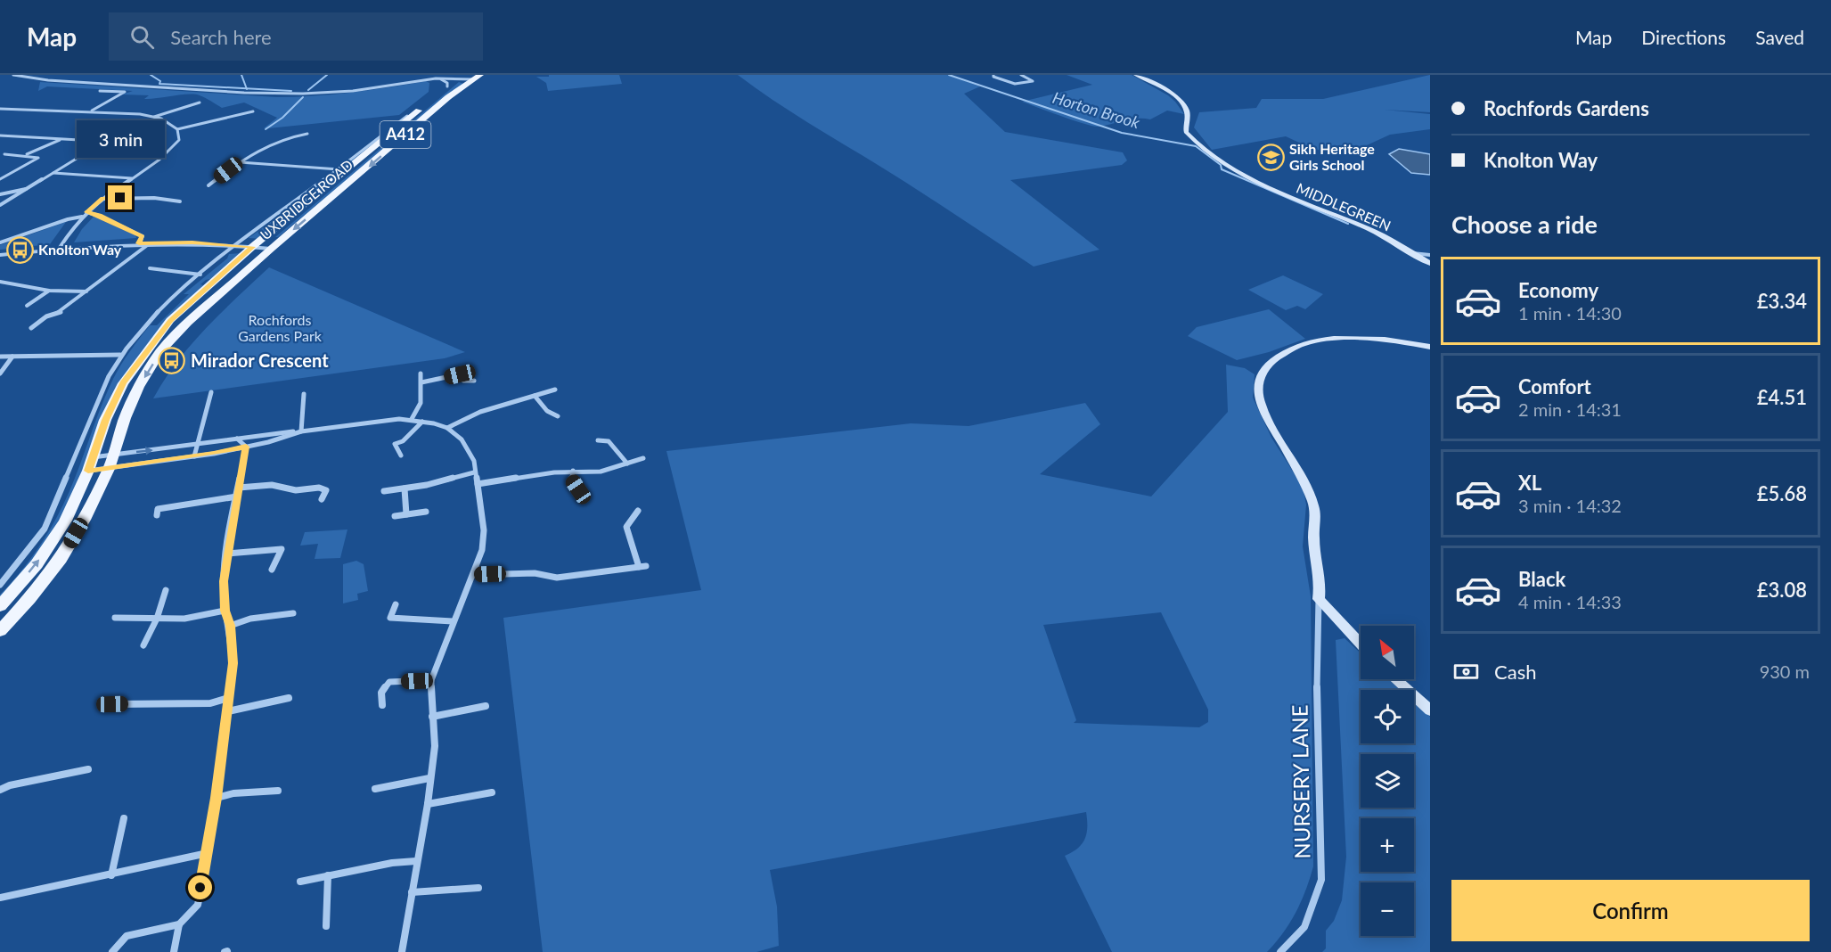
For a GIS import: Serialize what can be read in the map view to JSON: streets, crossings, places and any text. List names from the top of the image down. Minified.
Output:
{"streets":{"main road":["A412","UXBRIDGE ROAD"],"street":["MIDDLEGREEN","NURSERY LANE"]},"water":["Horton Brook"],"parks":["Rochfords Gardens Park"],"places":{"school or university":["Sikh Heritage Girls School"],"bus stop":["Knolton Way","Mirador Crescent"]},"north":"top left","page":{"header":"Map","search":"Search here","nav":["Map","Directions","Saved"],"banner":["Rochfords Gardens","Knolton Way"],"bubble":"3 min","heading":"Choose a ride","list":[{"name":"Economy","note":"1 min · 14:30","value":"£3.34"},{"name":"Comfort","note":"2 min · 14:31","value":"£4.51"},{"name":"XL","note":"3 min · 14:32","value":"£5.68"},{"name":"Black","note":"4 min · 14:33","value":"£3.08"}],"map_buttons":["+","−"],"pay":["Cash","930 m"],"buttons":"Confirm"}}
